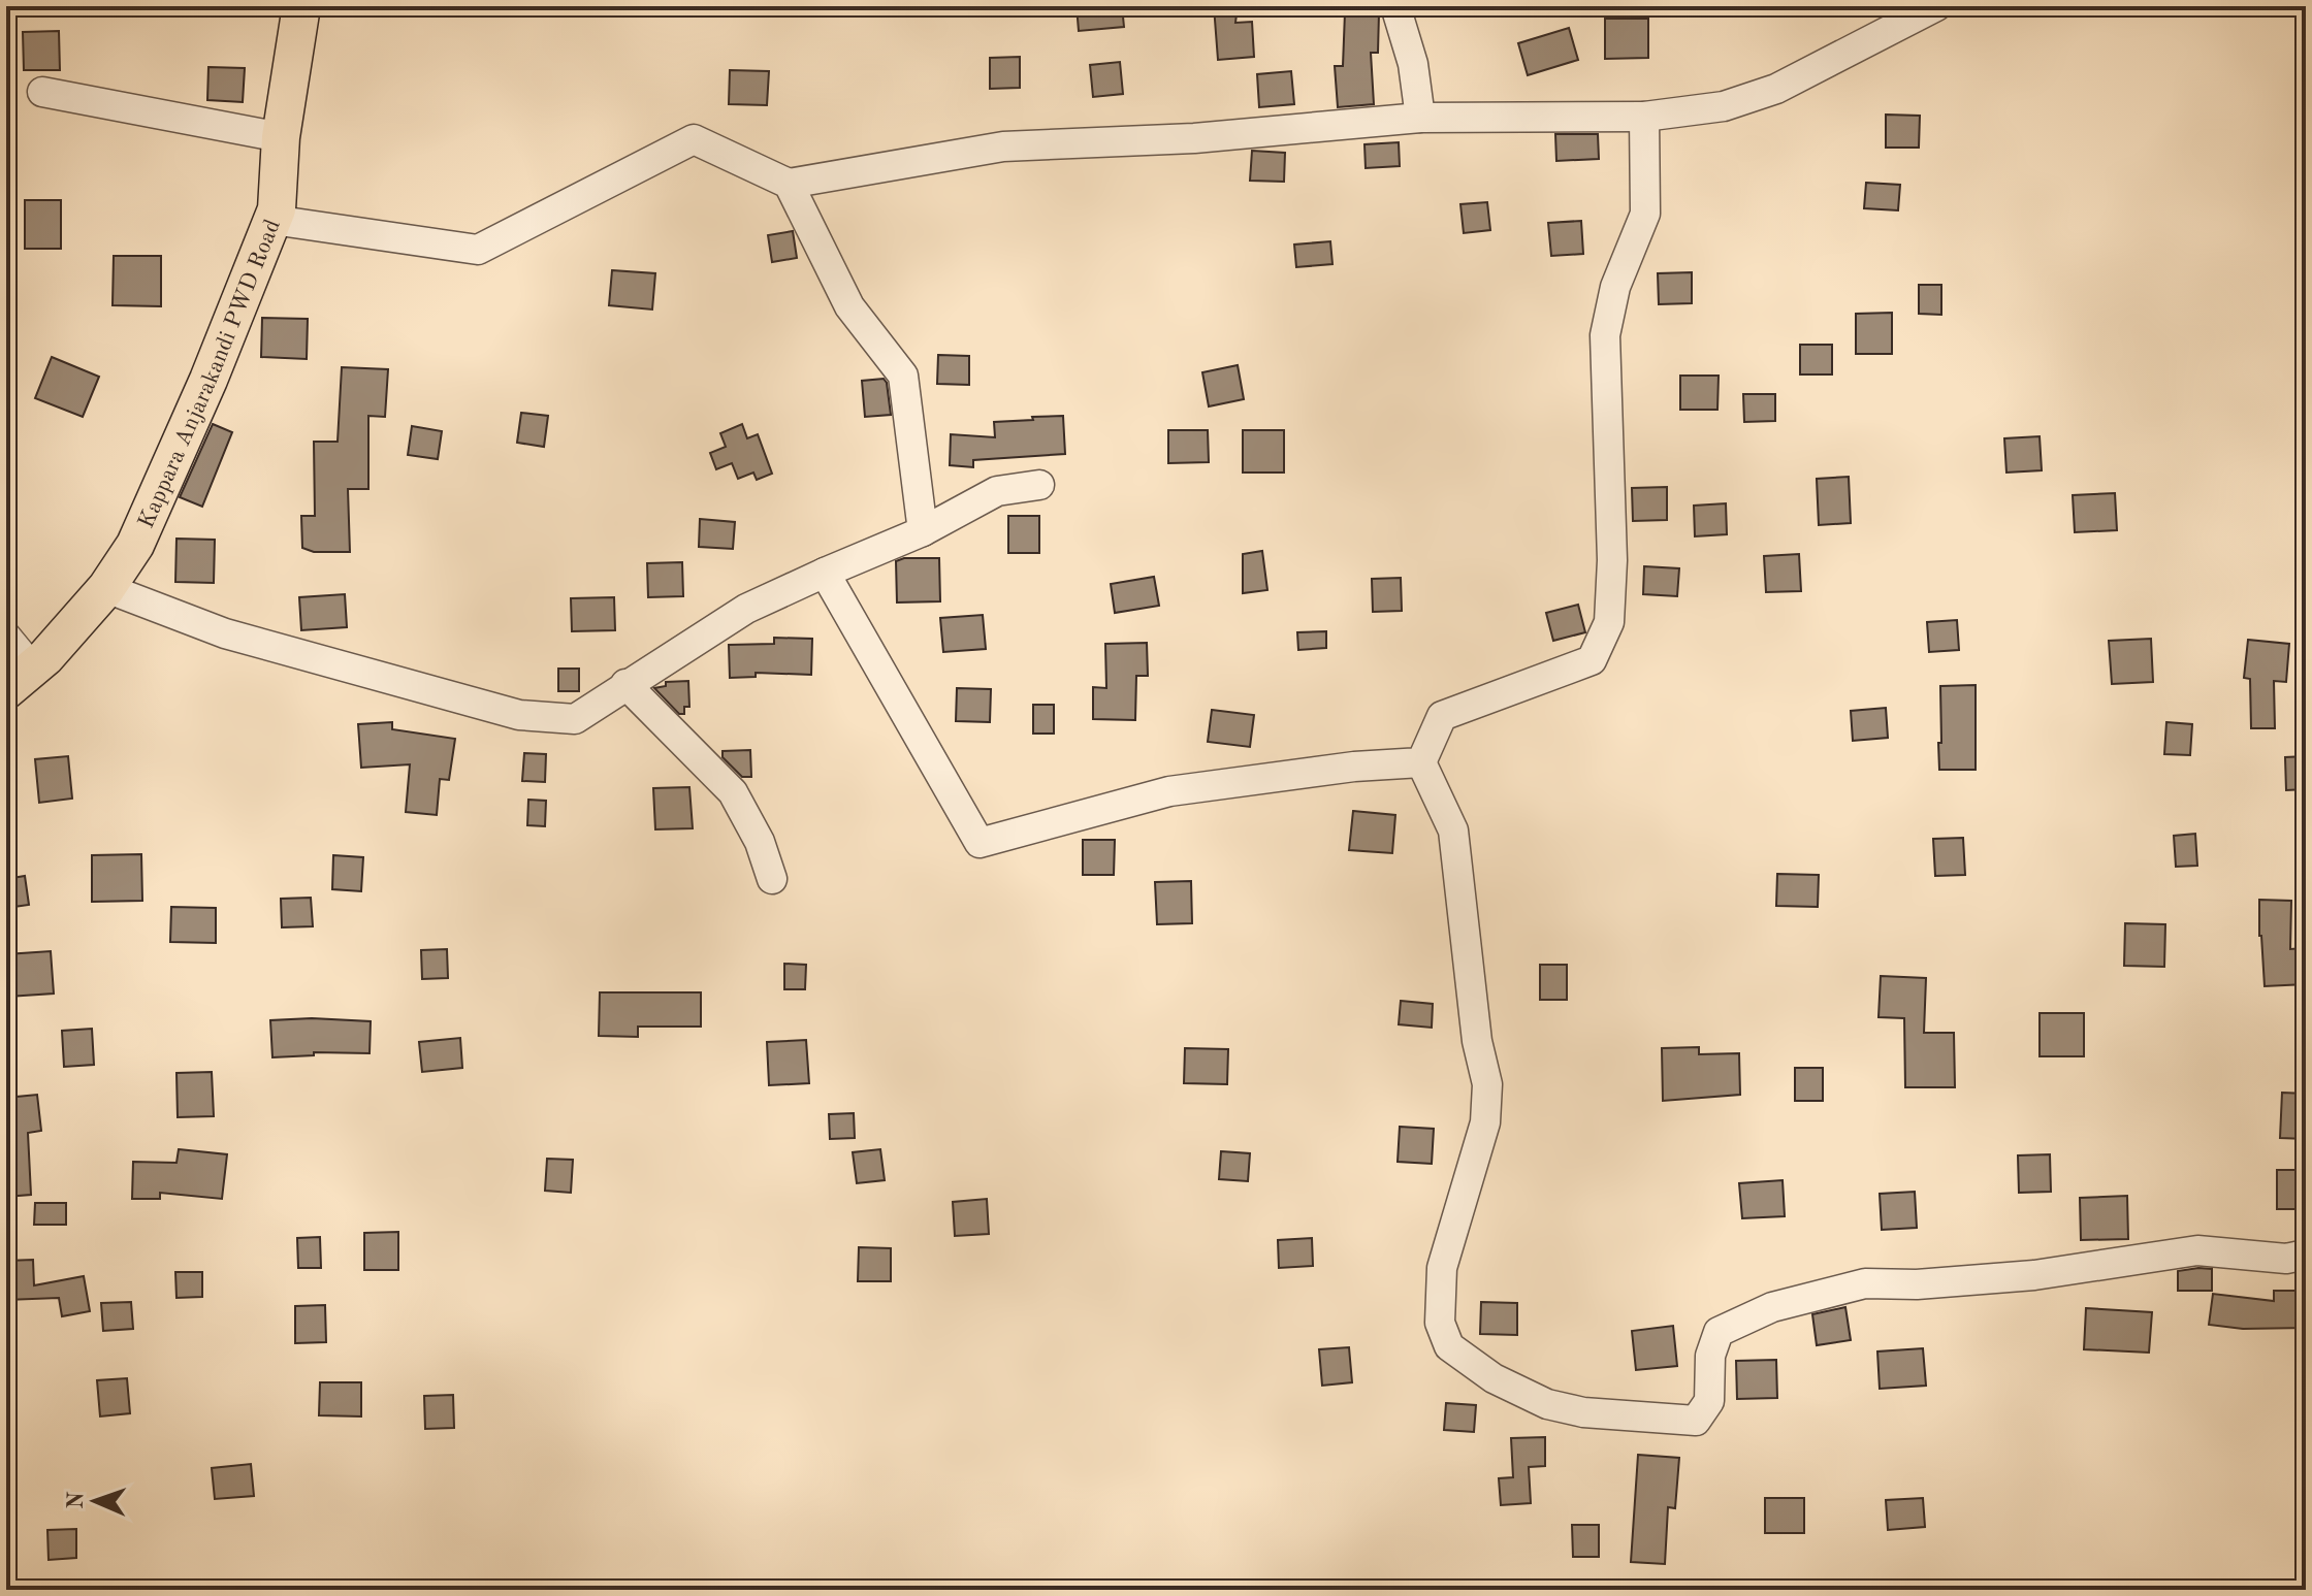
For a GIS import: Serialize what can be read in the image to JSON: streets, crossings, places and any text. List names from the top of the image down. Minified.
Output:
{"streets":{"main road":["Kappara Anjarakandi PWD Road"]},"north":"left"}
